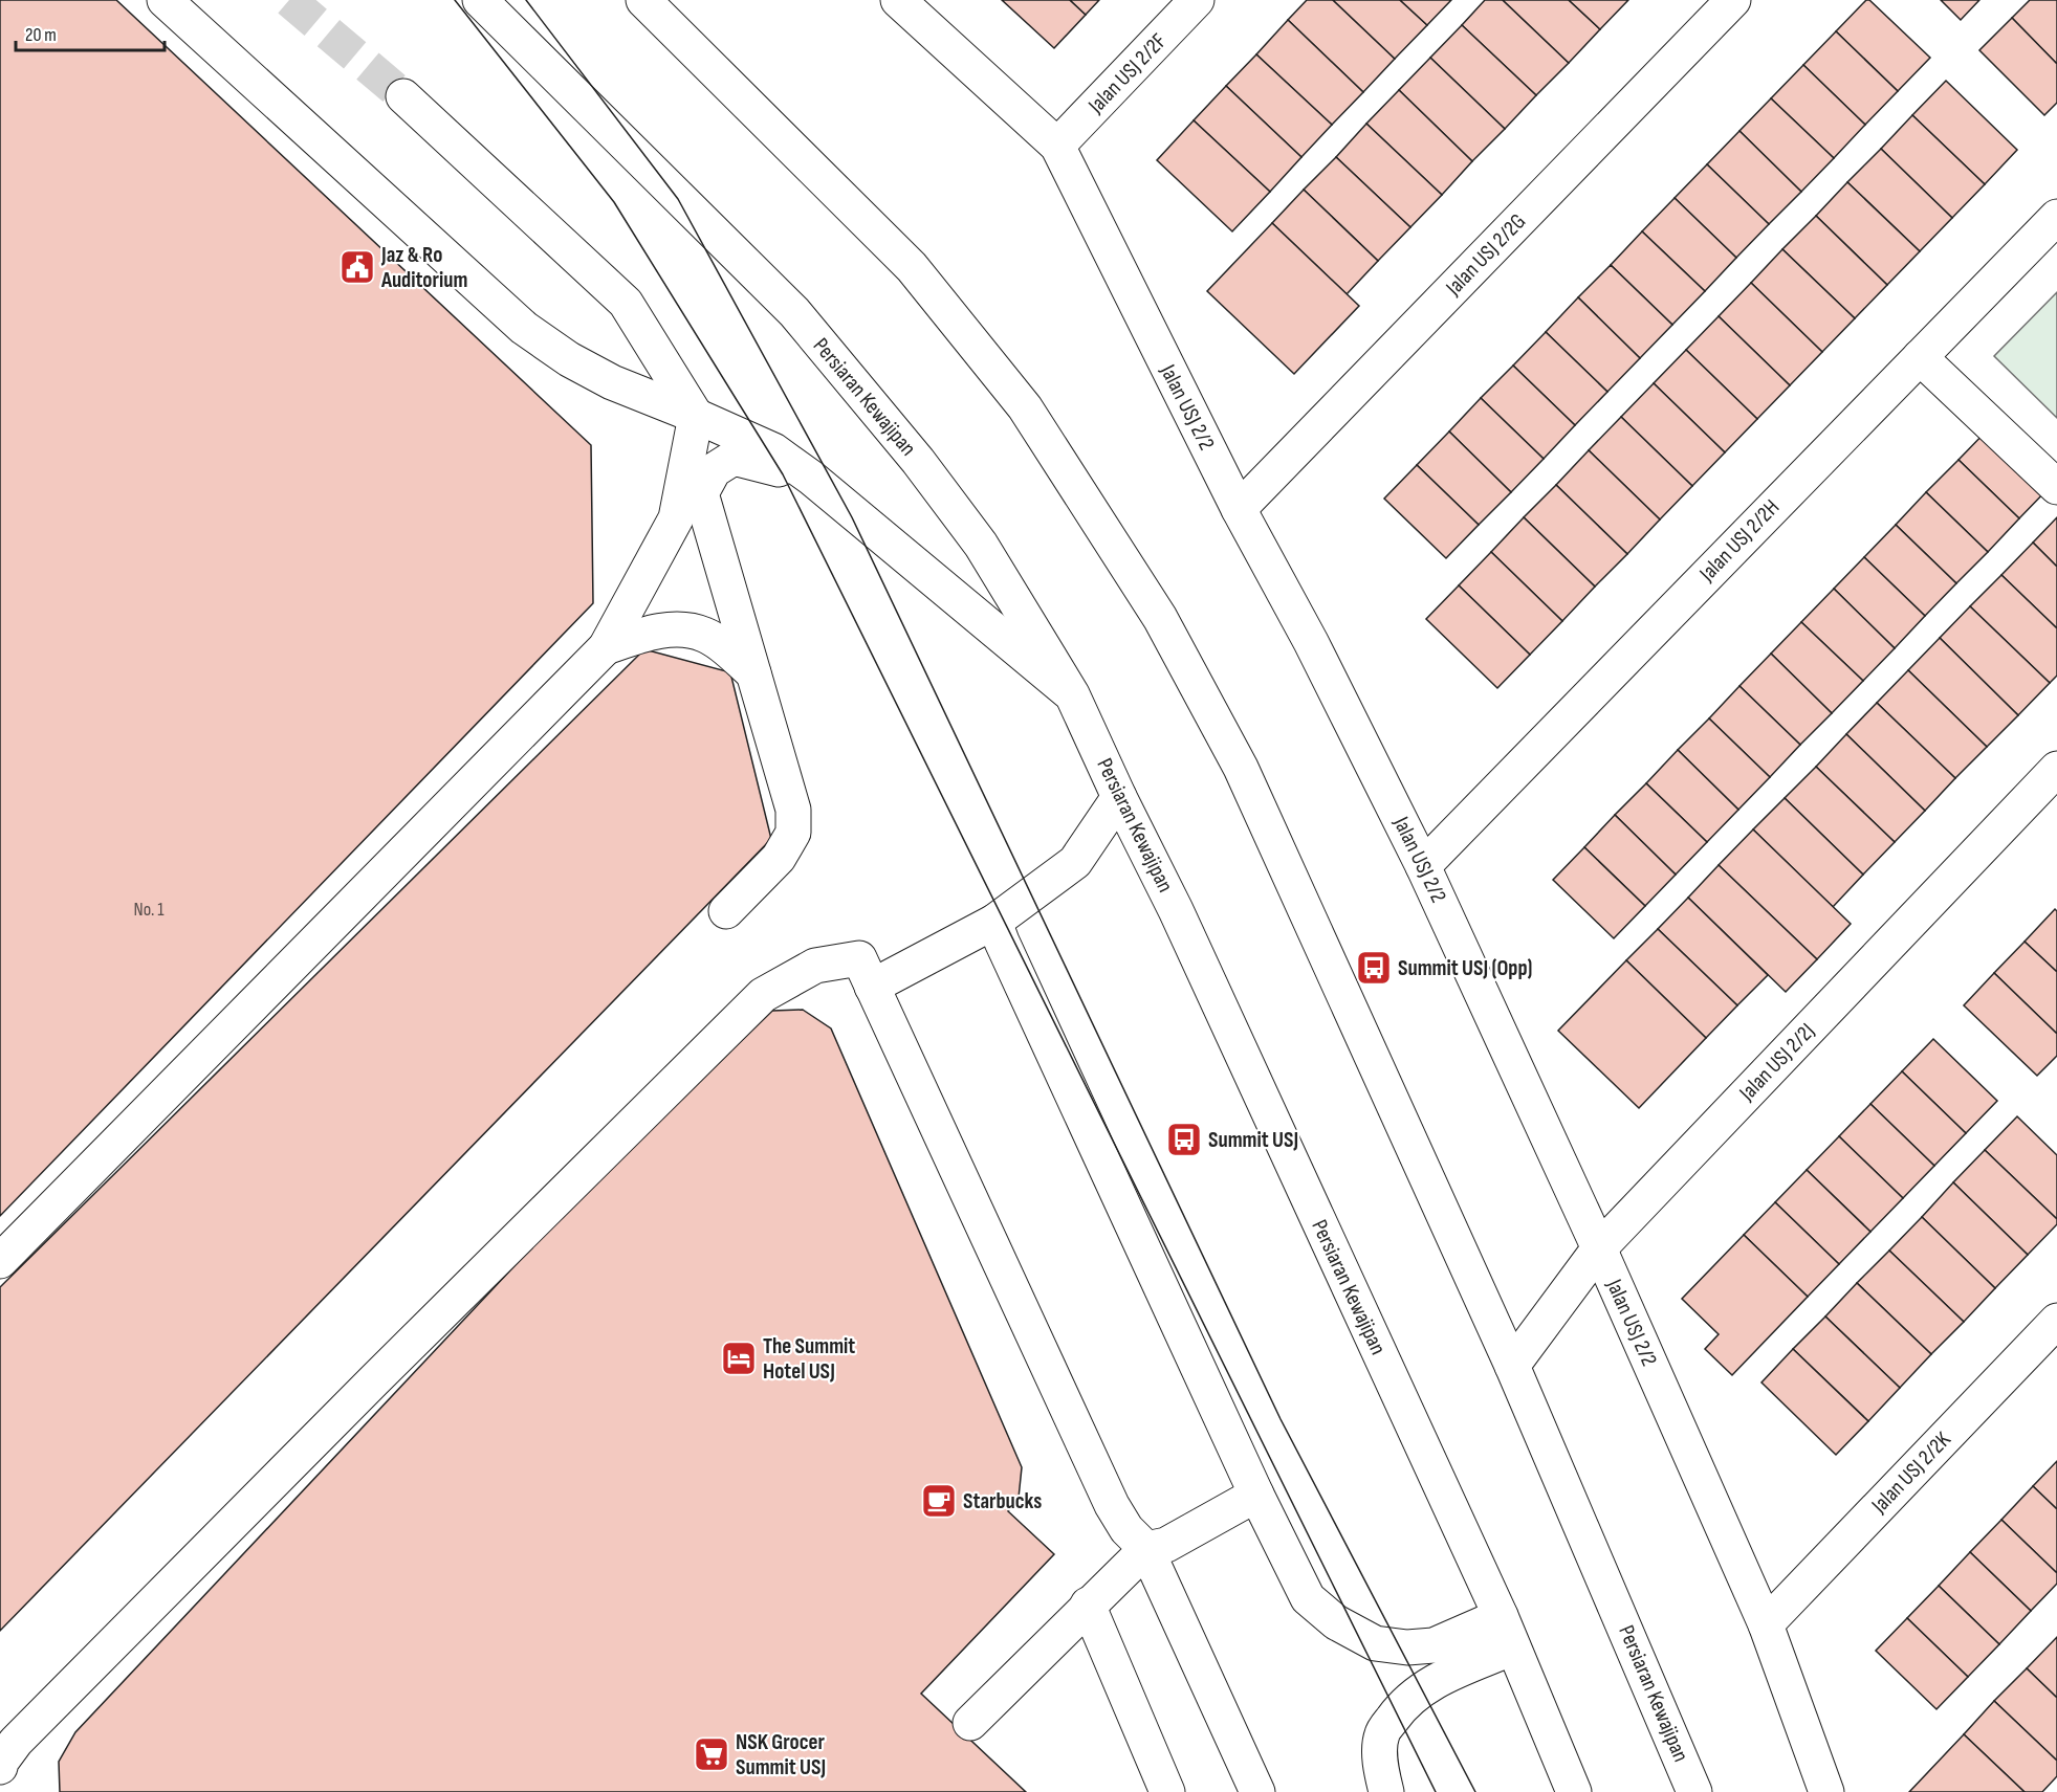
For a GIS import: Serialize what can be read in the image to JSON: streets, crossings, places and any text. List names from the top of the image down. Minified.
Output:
{"streets":{"street":["Jalan USJ 2/2F","Jalan USJ 2/2G","Persiaran Kewajipan","Jalan USJ 2/2","Jalan USJ 2/2H","Jalan USJ 2/2J","Jalan USJ 2/2K"]},"crossings":[["Jalan USJ 2/2F","Jalan USJ 2/2"],["Jalan USJ 2/2G","Jalan USJ 2/2"],["Persiaran Kewajipan","Jalan USJ 2/2J"],["Jalan USJ 2/2","Jalan USJ 2/2H"],["Jalan USJ 2/2","Jalan USJ 2/2J"],["Jalan USJ 2/2","Jalan USJ 2/2K"]],"places":{"public building":["Jaz & Ro Auditorium"],"bus stop":["Summit USJ (Opp)","Summit USJ"],"hotel":["The Summit Hotel USJ"],"cafe":["Starbucks"],"supermarket":["NSK Grocer Summit USJ"]},"house_numbers":["No. 1"],"scale_bar":"20 m"}
